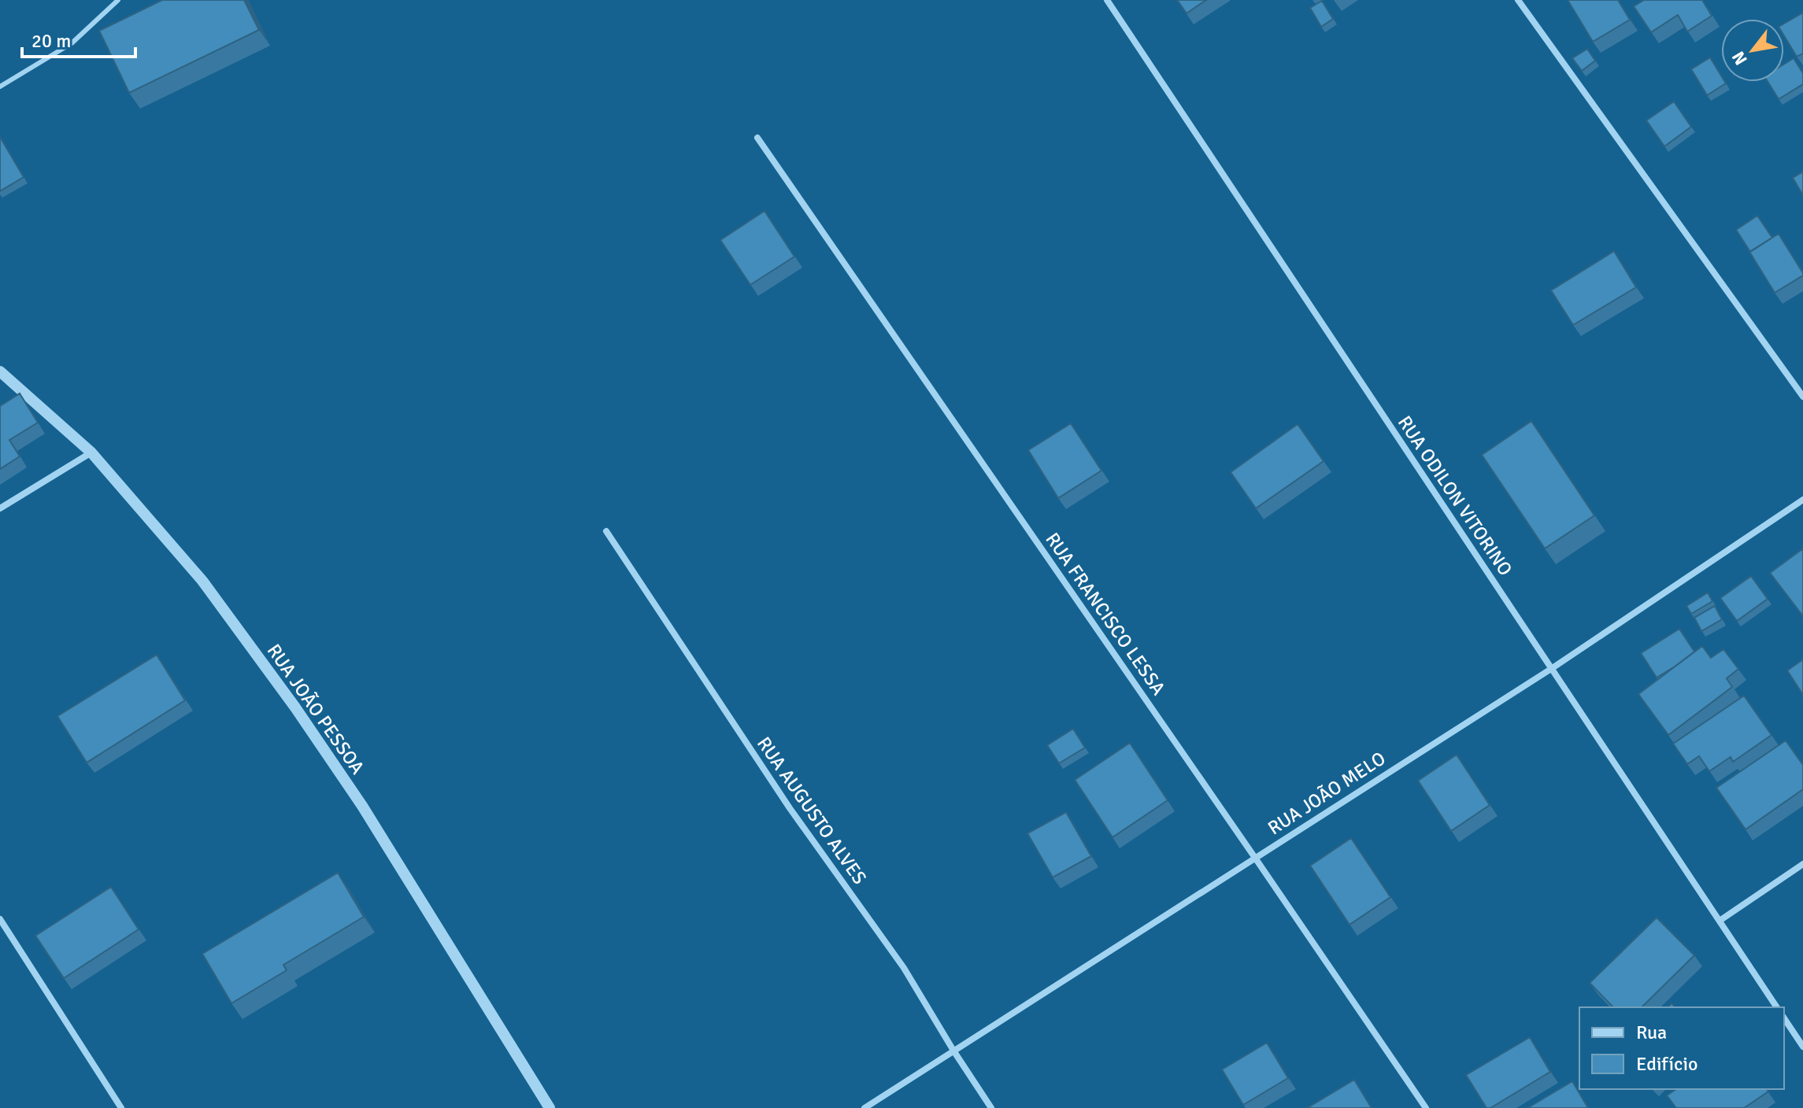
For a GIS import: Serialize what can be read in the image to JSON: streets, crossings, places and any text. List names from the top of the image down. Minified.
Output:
{"streets":{"street":["RUA ODILON VITORINO","RUA FRANCISCO LESSA","RUA JOÃO PESSOA","RUA JOÃO MELO","RUA AUGUSTO ALVES"]},"crossings":[["RUA ODILON VITORINO","RUA JOÃO MELO"],["RUA FRANCISCO LESSA","RUA JOÃO MELO"],["RUA JOÃO MELO","RUA AUGUSTO ALVES"]],"legend":["Rua","Edifício"],"scale_bar":"20 m","north":"bottom left"}
